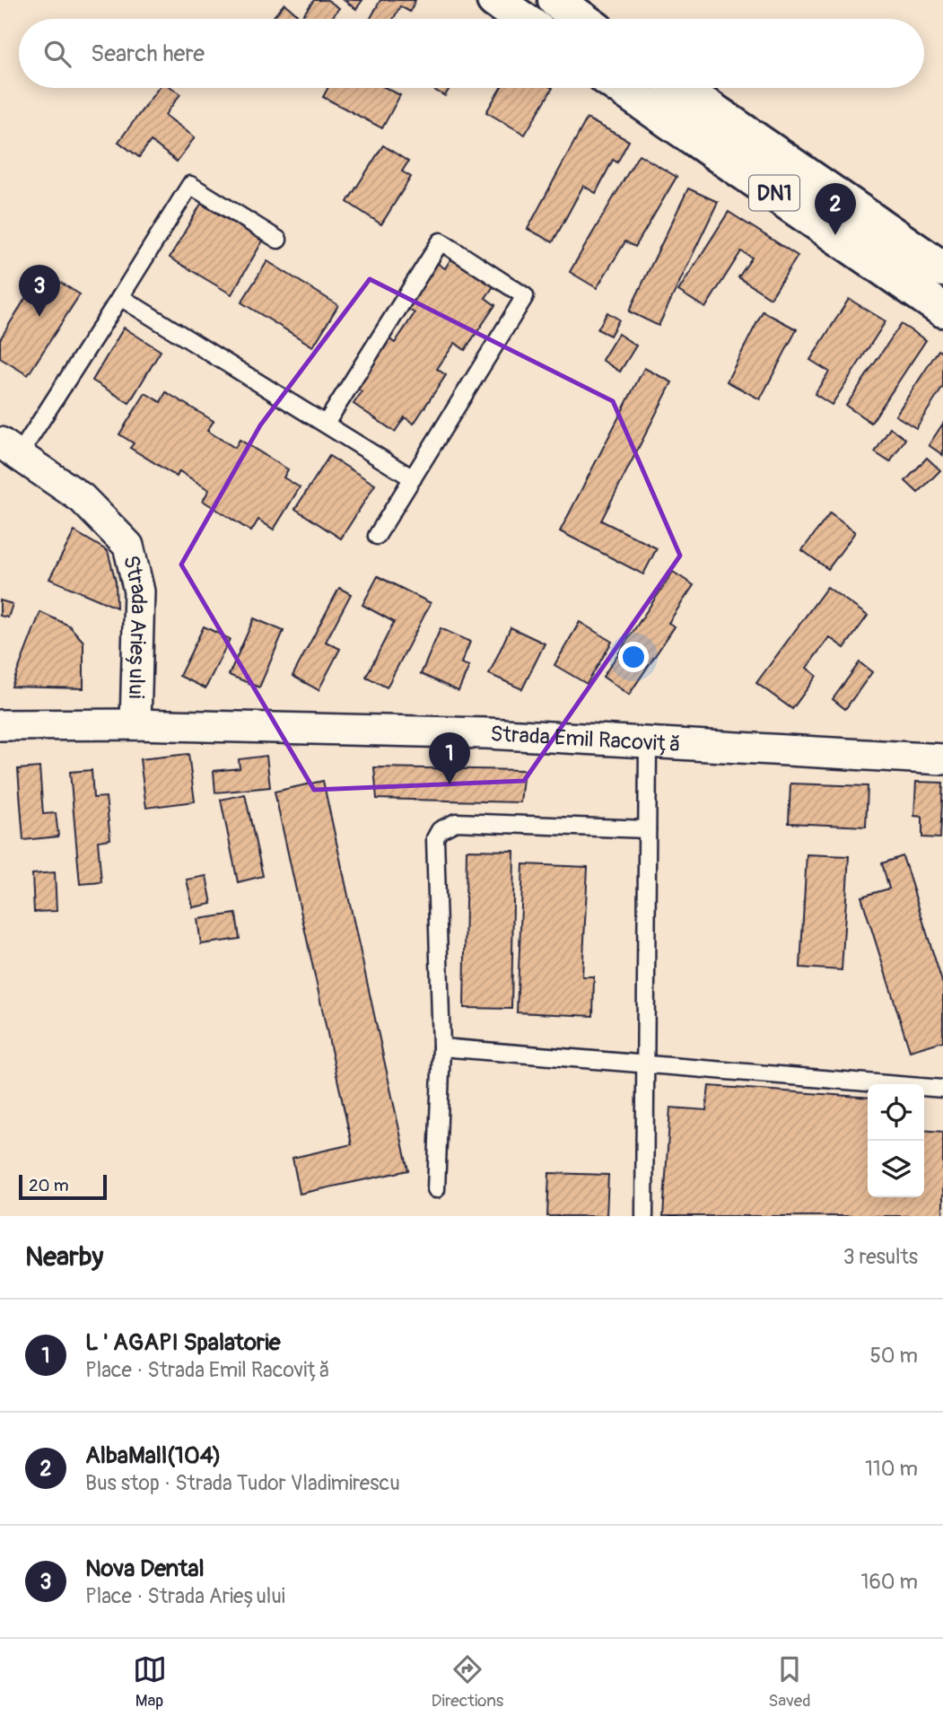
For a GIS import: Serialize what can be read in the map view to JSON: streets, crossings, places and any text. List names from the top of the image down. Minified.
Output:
{"streets":{"main road":["DN1"],"street":["Strada Arieșului","Strada Emil Racoviță"]},"crossings":[["Strada Arieșului","Strada Emil Racoviță"]],"scale_bar":"20 m","page":{"search":"Search here","pins":["2","3","1"],"scale":"20 m","heading":["Nearby","3 results"],"list":[{"mark":"1","name":"L ' AGAPI Spalatorie","note":"Place · Strada Emil Racoviță","value":"50 m"},{"mark":"2","name":"AlbaMall(104)","note":"Bus stop · Strada Tudor Vladimirescu","value":"110 m"},{"mark":"3","name":"Nova Dental","note":"Place · Strada Arieșului","value":"160 m"}],"nav":["Map","Directions","Saved"]}}
